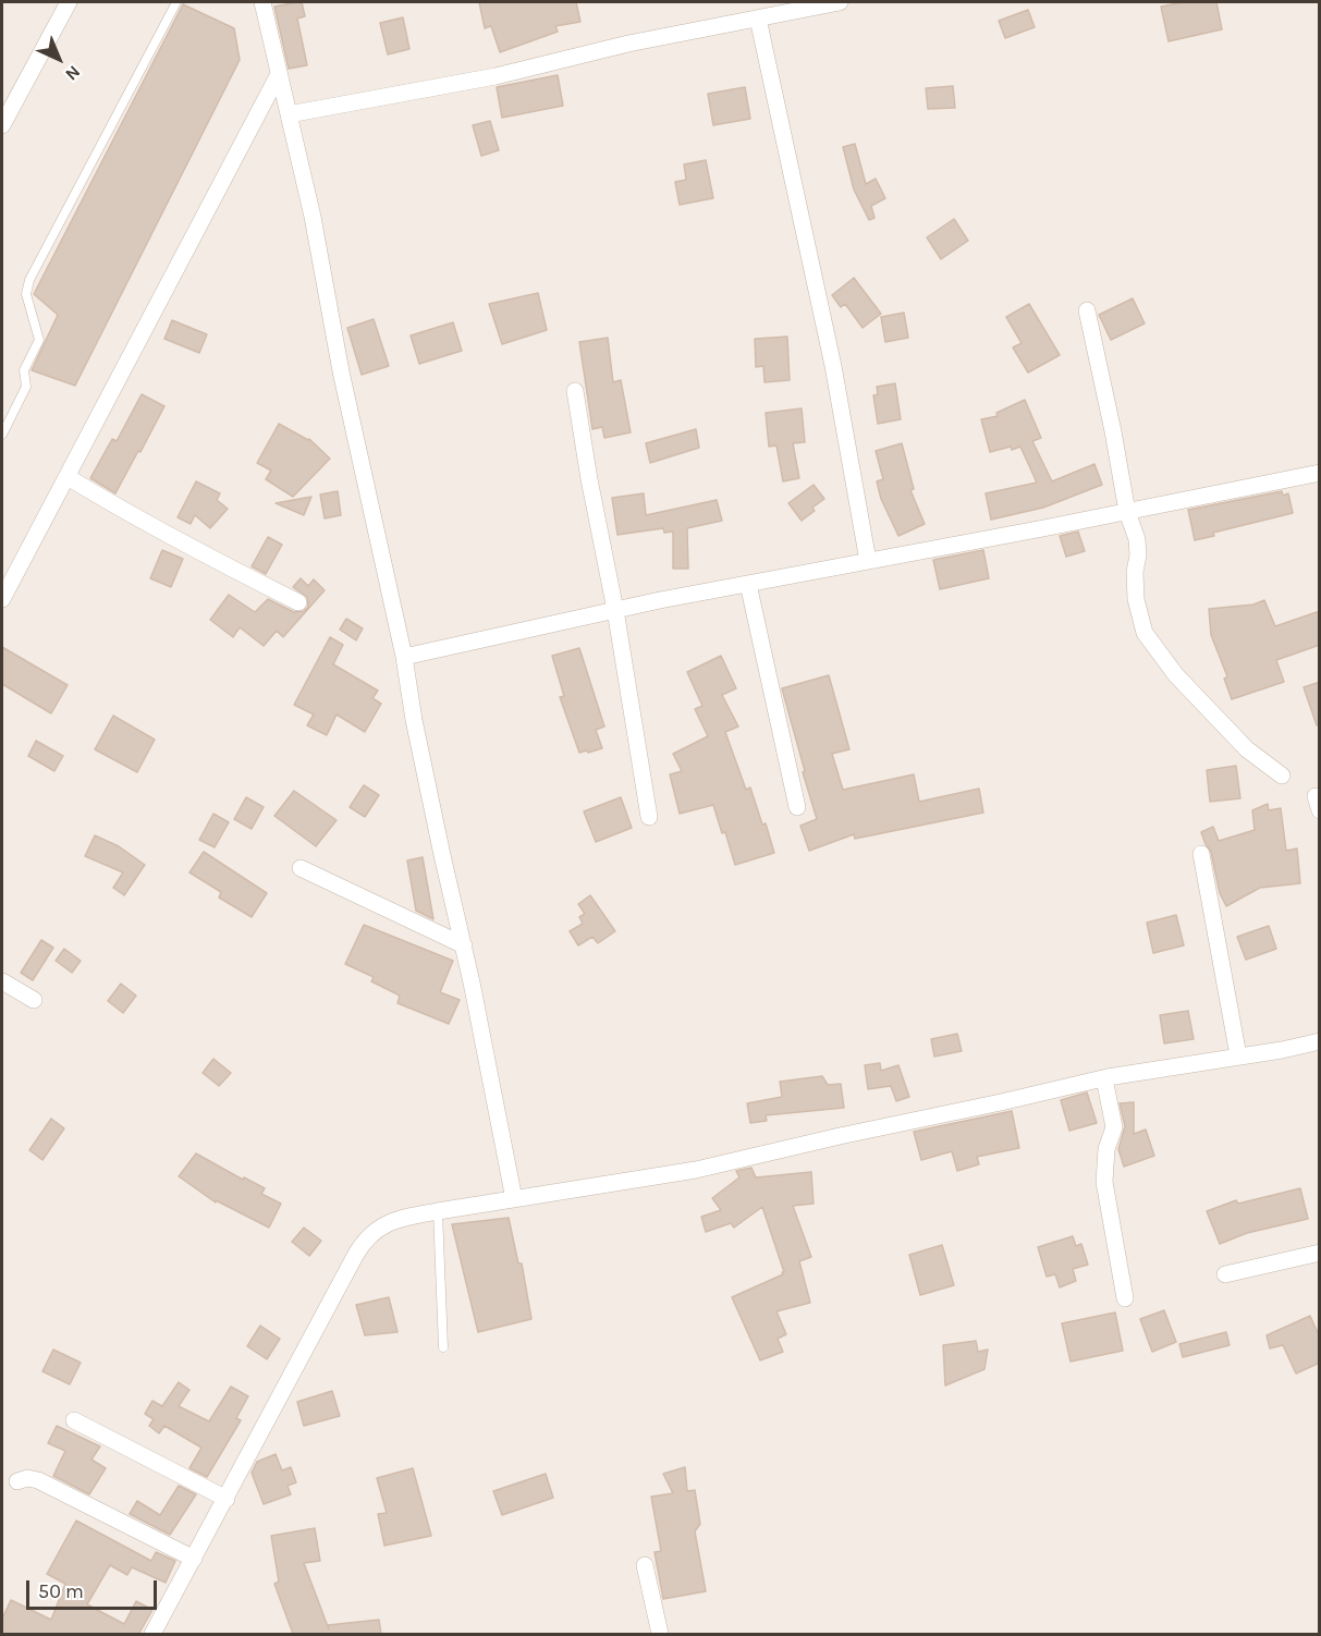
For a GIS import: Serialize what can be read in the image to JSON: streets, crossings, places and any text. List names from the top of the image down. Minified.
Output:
{"scale_bar":"50 m","north":"bottom right"}
